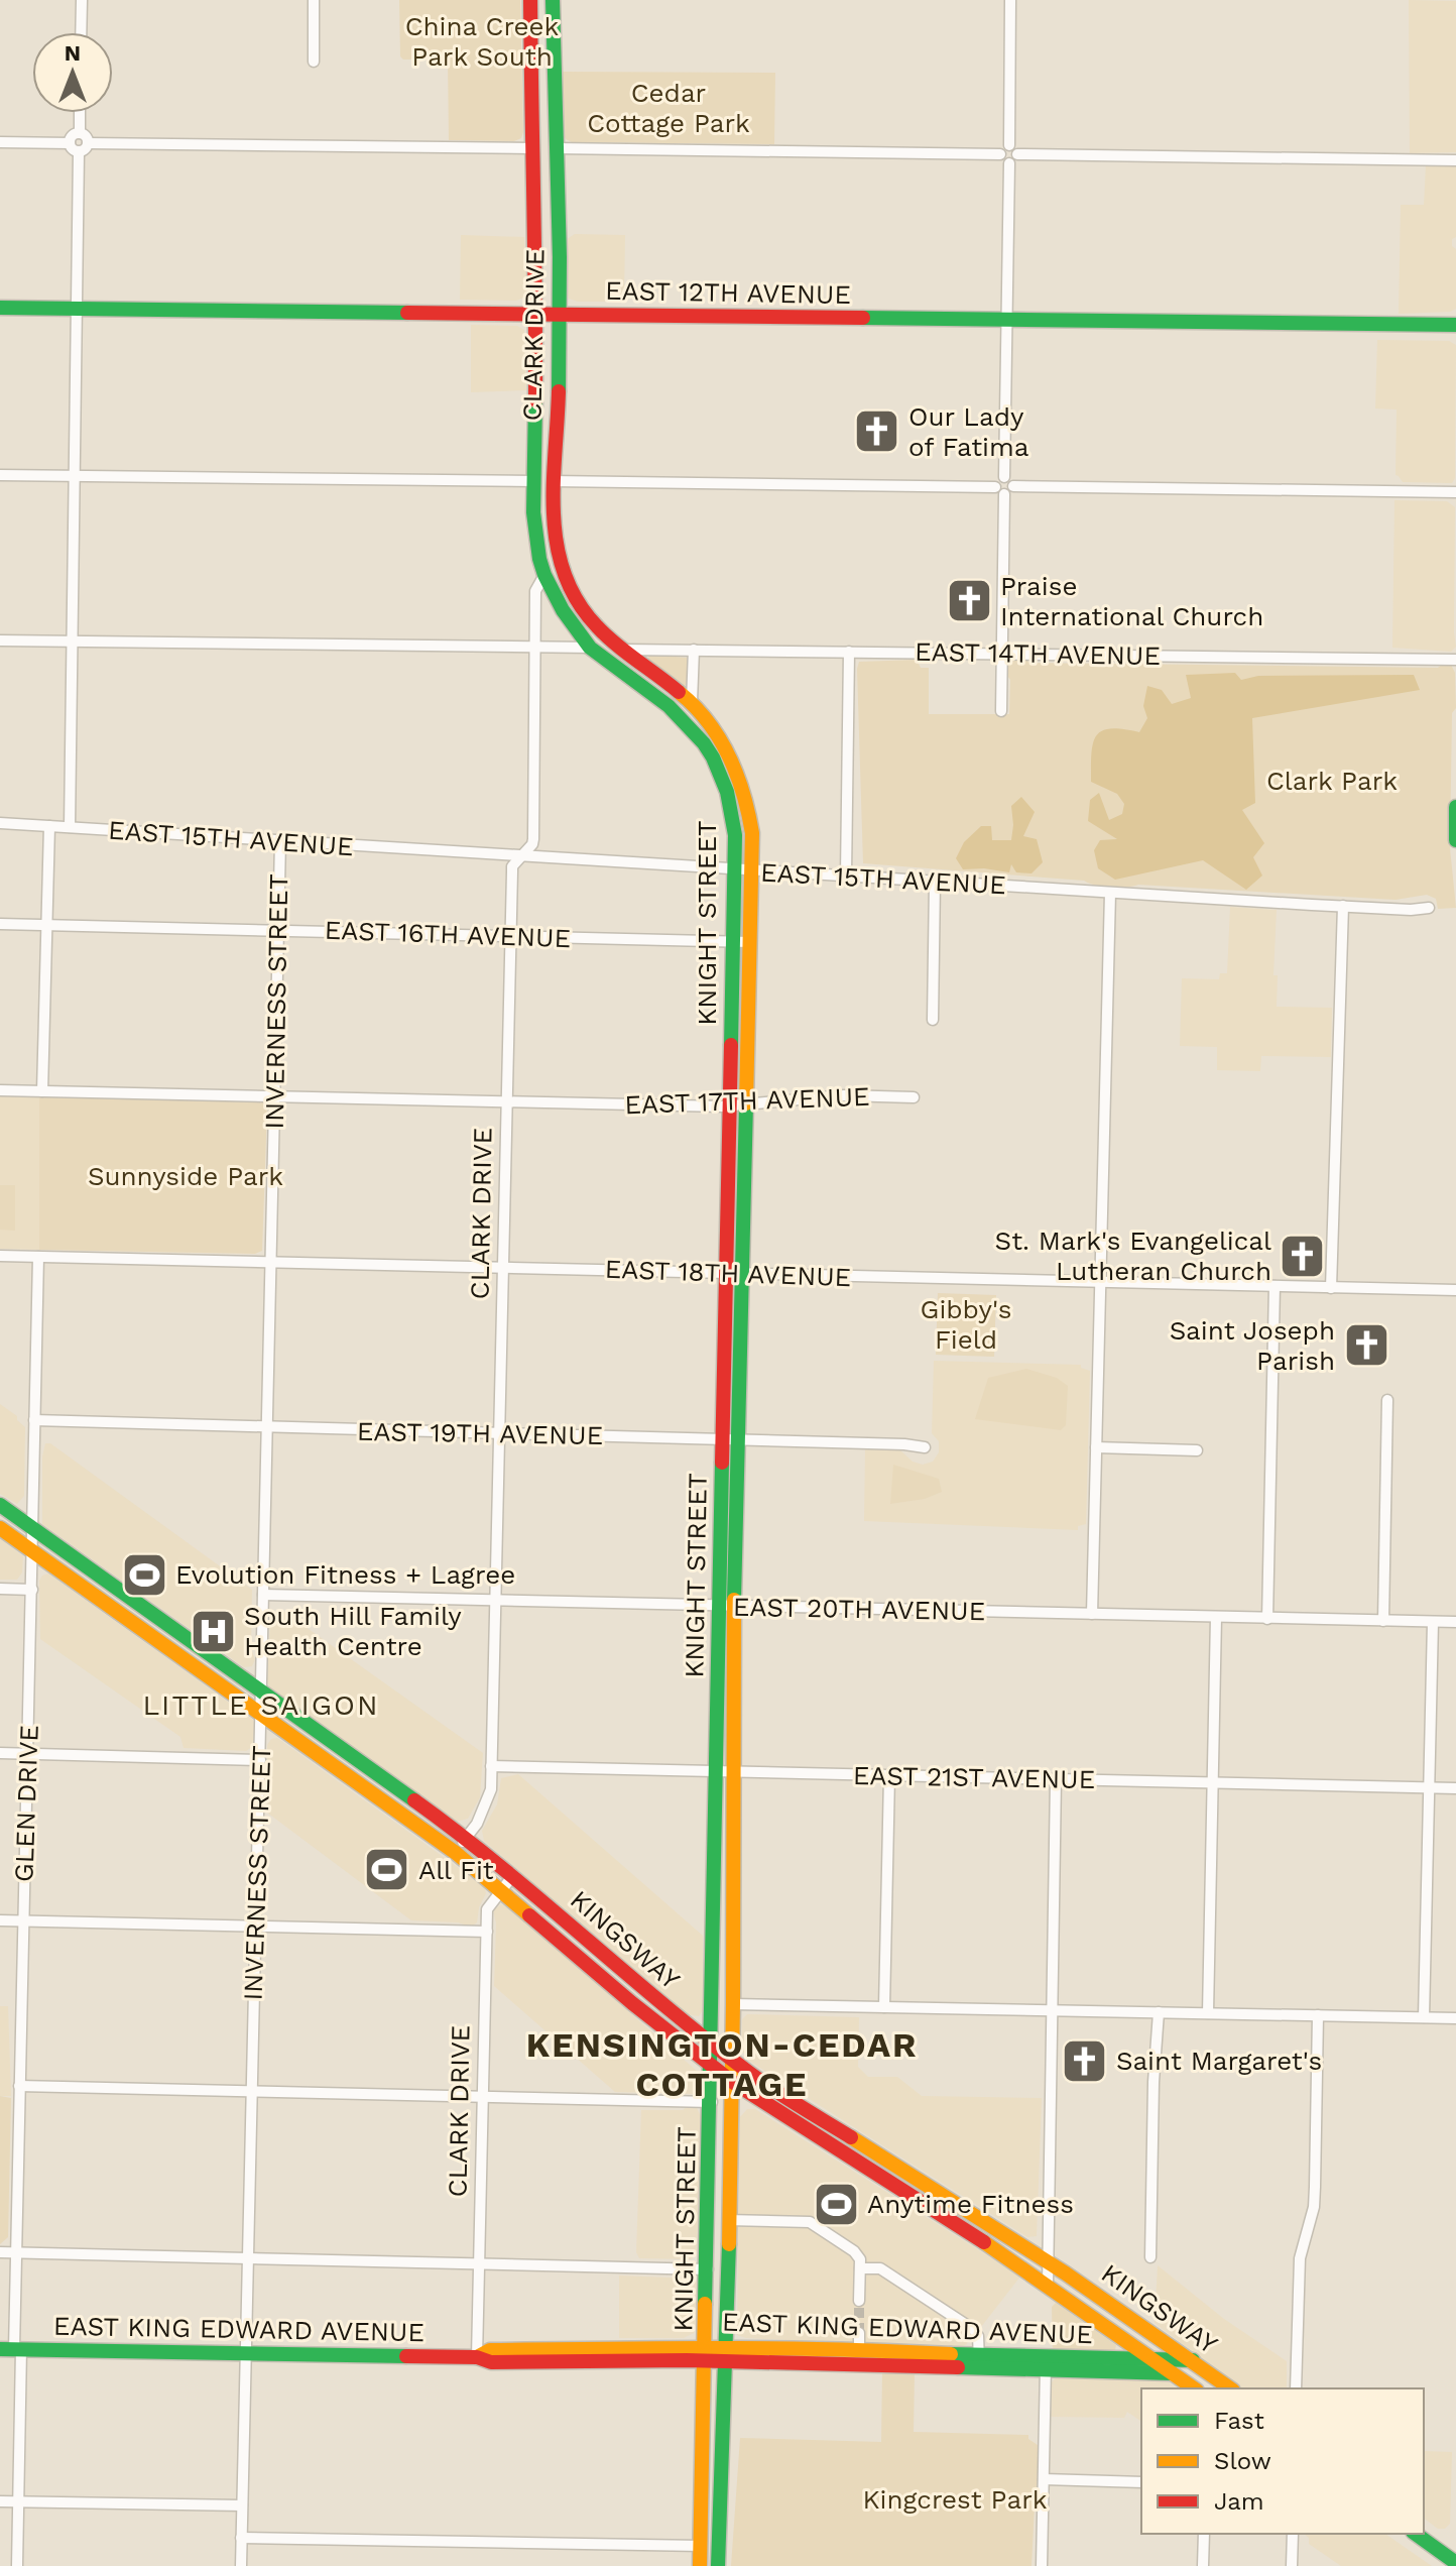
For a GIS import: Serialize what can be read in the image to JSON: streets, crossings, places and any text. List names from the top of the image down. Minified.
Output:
{"streets":{"main road":["EAST 12TH AVENUE","CLARK DRIVE","KNIGHT STREET","KINGSWAY","EAST KING EDWARD AVENUE"],"street":["EAST 14TH AVENUE","EAST 15TH AVENUE","EAST 16TH AVENUE","INVERNESS STREET","EAST 17TH AVENUE","EAST 18TH AVENUE","EAST 19TH AVENUE","EAST 20TH AVENUE","EAST 21ST AVENUE","GLEN DRIVE"]},"crossings":[["EAST 12TH AVENUE","CLARK DRIVE"],["CLARK DRIVE","EAST 14TH AVENUE"],["CLARK DRIVE","EAST 15TH AVENUE"],["CLARK DRIVE","KNIGHT STREET"],["CLARK DRIVE","EAST 16TH AVENUE"],["CLARK DRIVE","EAST 17TH AVENUE"],["CLARK DRIVE","EAST 18TH AVENUE"],["CLARK DRIVE","EAST 19TH AVENUE"],["CLARK DRIVE","EAST 20TH AVENUE"],["CLARK DRIVE","EAST 21ST AVENUE"],["CLARK DRIVE","KINGSWAY"],["CLARK DRIVE","EAST KING EDWARD AVENUE"],["EAST 14TH AVENUE","KNIGHT STREET"],["EAST 15TH AVENUE","KNIGHT STREET"],["EAST 15TH AVENUE","INVERNESS STREET"],["KNIGHT STREET","EAST 16TH AVENUE"],["KNIGHT STREET","EAST 17TH AVENUE"],["KNIGHT STREET","EAST 18TH AVENUE"],["KNIGHT STREET","EAST 19TH AVENUE"],["KNIGHT STREET","EAST 20TH AVENUE"],["KNIGHT STREET","EAST 21ST AVENUE"],["KNIGHT STREET","KINGSWAY"],["KNIGHT STREET","EAST KING EDWARD AVENUE"],["EAST 16TH AVENUE","INVERNESS STREET"],["INVERNESS STREET","EAST 17TH AVENUE"],["INVERNESS STREET","EAST 18TH AVENUE"],["INVERNESS STREET","EAST 19TH AVENUE"],["INVERNESS STREET","EAST 20TH AVENUE"],["INVERNESS STREET","KINGSWAY"],["INVERNESS STREET","EAST KING EDWARD AVENUE"],["EAST 18TH AVENUE","GLEN DRIVE"],["EAST 19TH AVENUE","GLEN DRIVE"],["GLEN DRIVE","KINGSWAY"],["GLEN DRIVE","EAST KING EDWARD AVENUE"],["KINGSWAY","EAST KING EDWARD AVENUE"]],"districts":["LITTLE SAIGON","KENSINGTON-CEDAR COTTAGE"],"parks":["China Creek Park South","Cedar Cottage Park","Clark Park","Sunnyside Park","Gibby's Field","Kingcrest Park"],"places":{"church":["Our Lady of Fatima","Praise International Church","St. Mark's Evangelical Lutheran Church","Saint Joseph Parish","Saint Margaret's"],"sports":["Evolution Fitness + Lagree","All Fit","Anytime Fitness"],"hospital":["South Hill Family Health Centre"]},"legend":["Fast","Slow","Jam"],"north":"top"}
